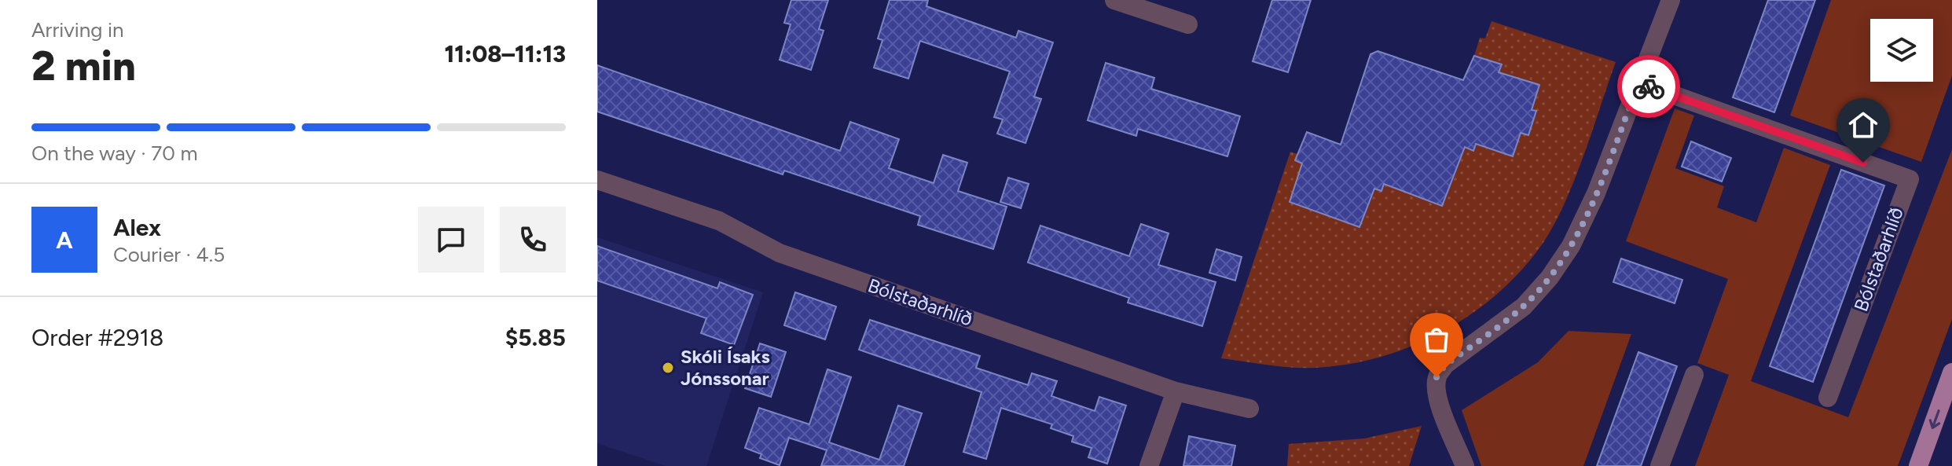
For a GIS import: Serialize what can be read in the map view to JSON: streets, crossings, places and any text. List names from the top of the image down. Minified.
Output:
{"streets":{"street":["Bólstaðarhlíð"]},"places":["Skóli Ísaks Jónssonar"],"page":{"heading":["2 min","Arriving in","11:08–11:13"],"panel":["Alex","Courier · 4.5","Order #2918","$5.85"],"bar":"On the way · 70 m","round":"A"}}
